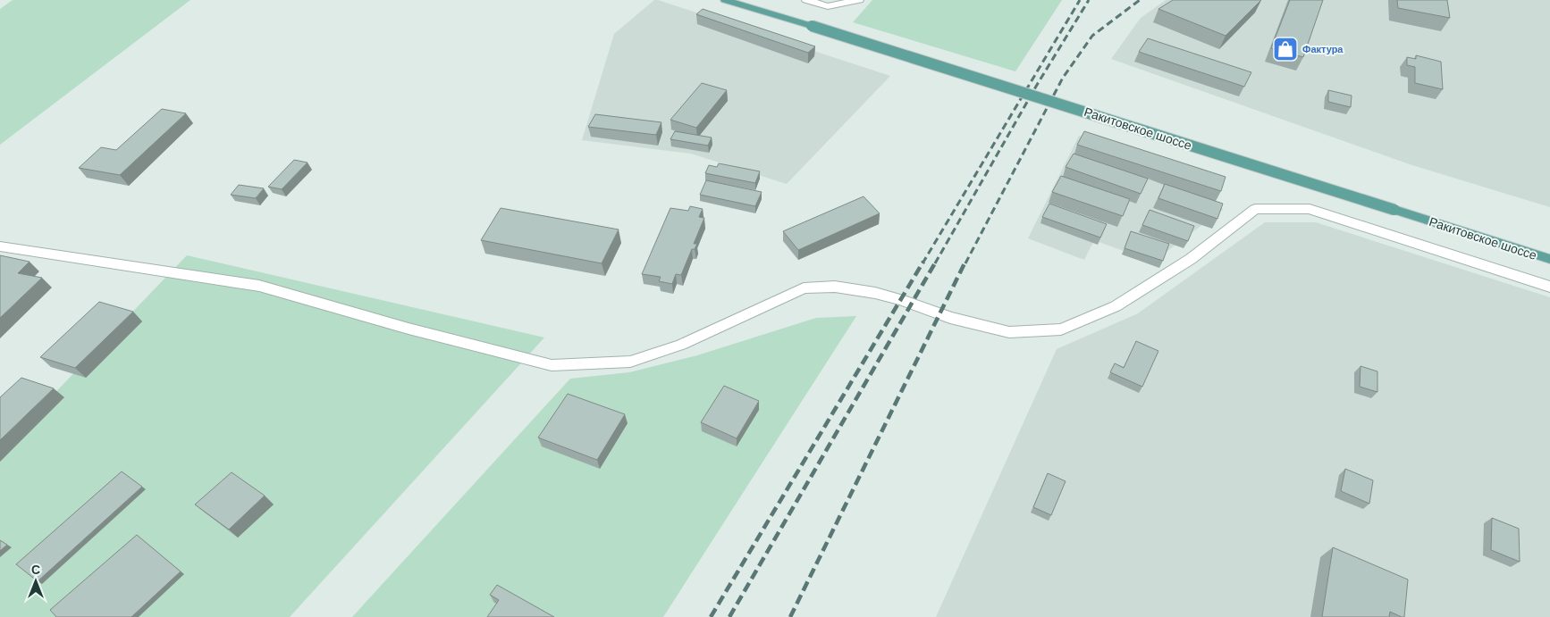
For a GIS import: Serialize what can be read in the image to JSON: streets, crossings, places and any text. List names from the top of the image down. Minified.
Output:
{"streets":{"main road":["Ракитовское шоссе"]},"places":{"shop":["Фактура"]},"north":"top"}
